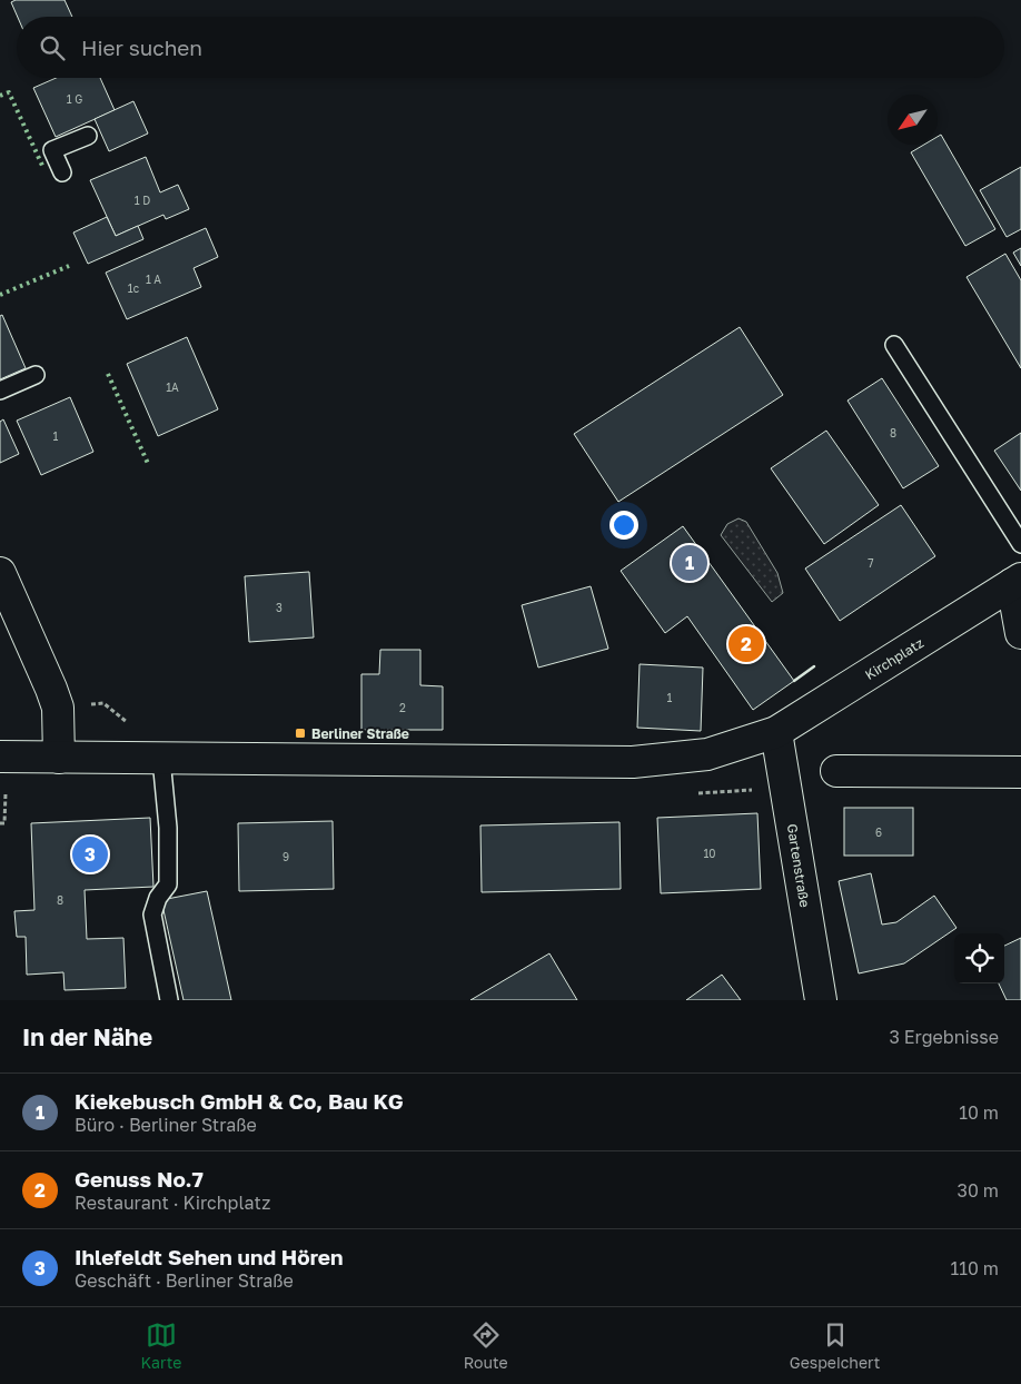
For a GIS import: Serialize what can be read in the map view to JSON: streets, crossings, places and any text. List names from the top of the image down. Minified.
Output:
{"streets":{"main road":["Kirchplatz","Gartenstraße"]},"crossings":[["Kirchplatz","Gartenstraße"]],"places":{"transit":["Berliner Straße"]},"house_numbers":["1 G","1 D","1 A","1c","1A","8","1","7","3","1","2","6","10","9","8"],"north":"bottom left","page":{"search":"Hier suchen","pins":["1","2","3"],"heading":["In der Nähe","3 Ergebnisse"],"list":[{"mark":"1","name":"Kiekebusch GmbH & Co, Bau KG","note":"Büro · Berliner Straße","value":"10 m"},{"mark":"2","name":"Genuss No.7","note":"Restaurant · Kirchplatz","value":"30 m"},{"mark":"3","name":"Ihlefeldt Sehen und Hören","note":"Geschäft · Berliner Straße","value":"110 m"}],"nav":["Karte","Route","Gespeichert"]}}
